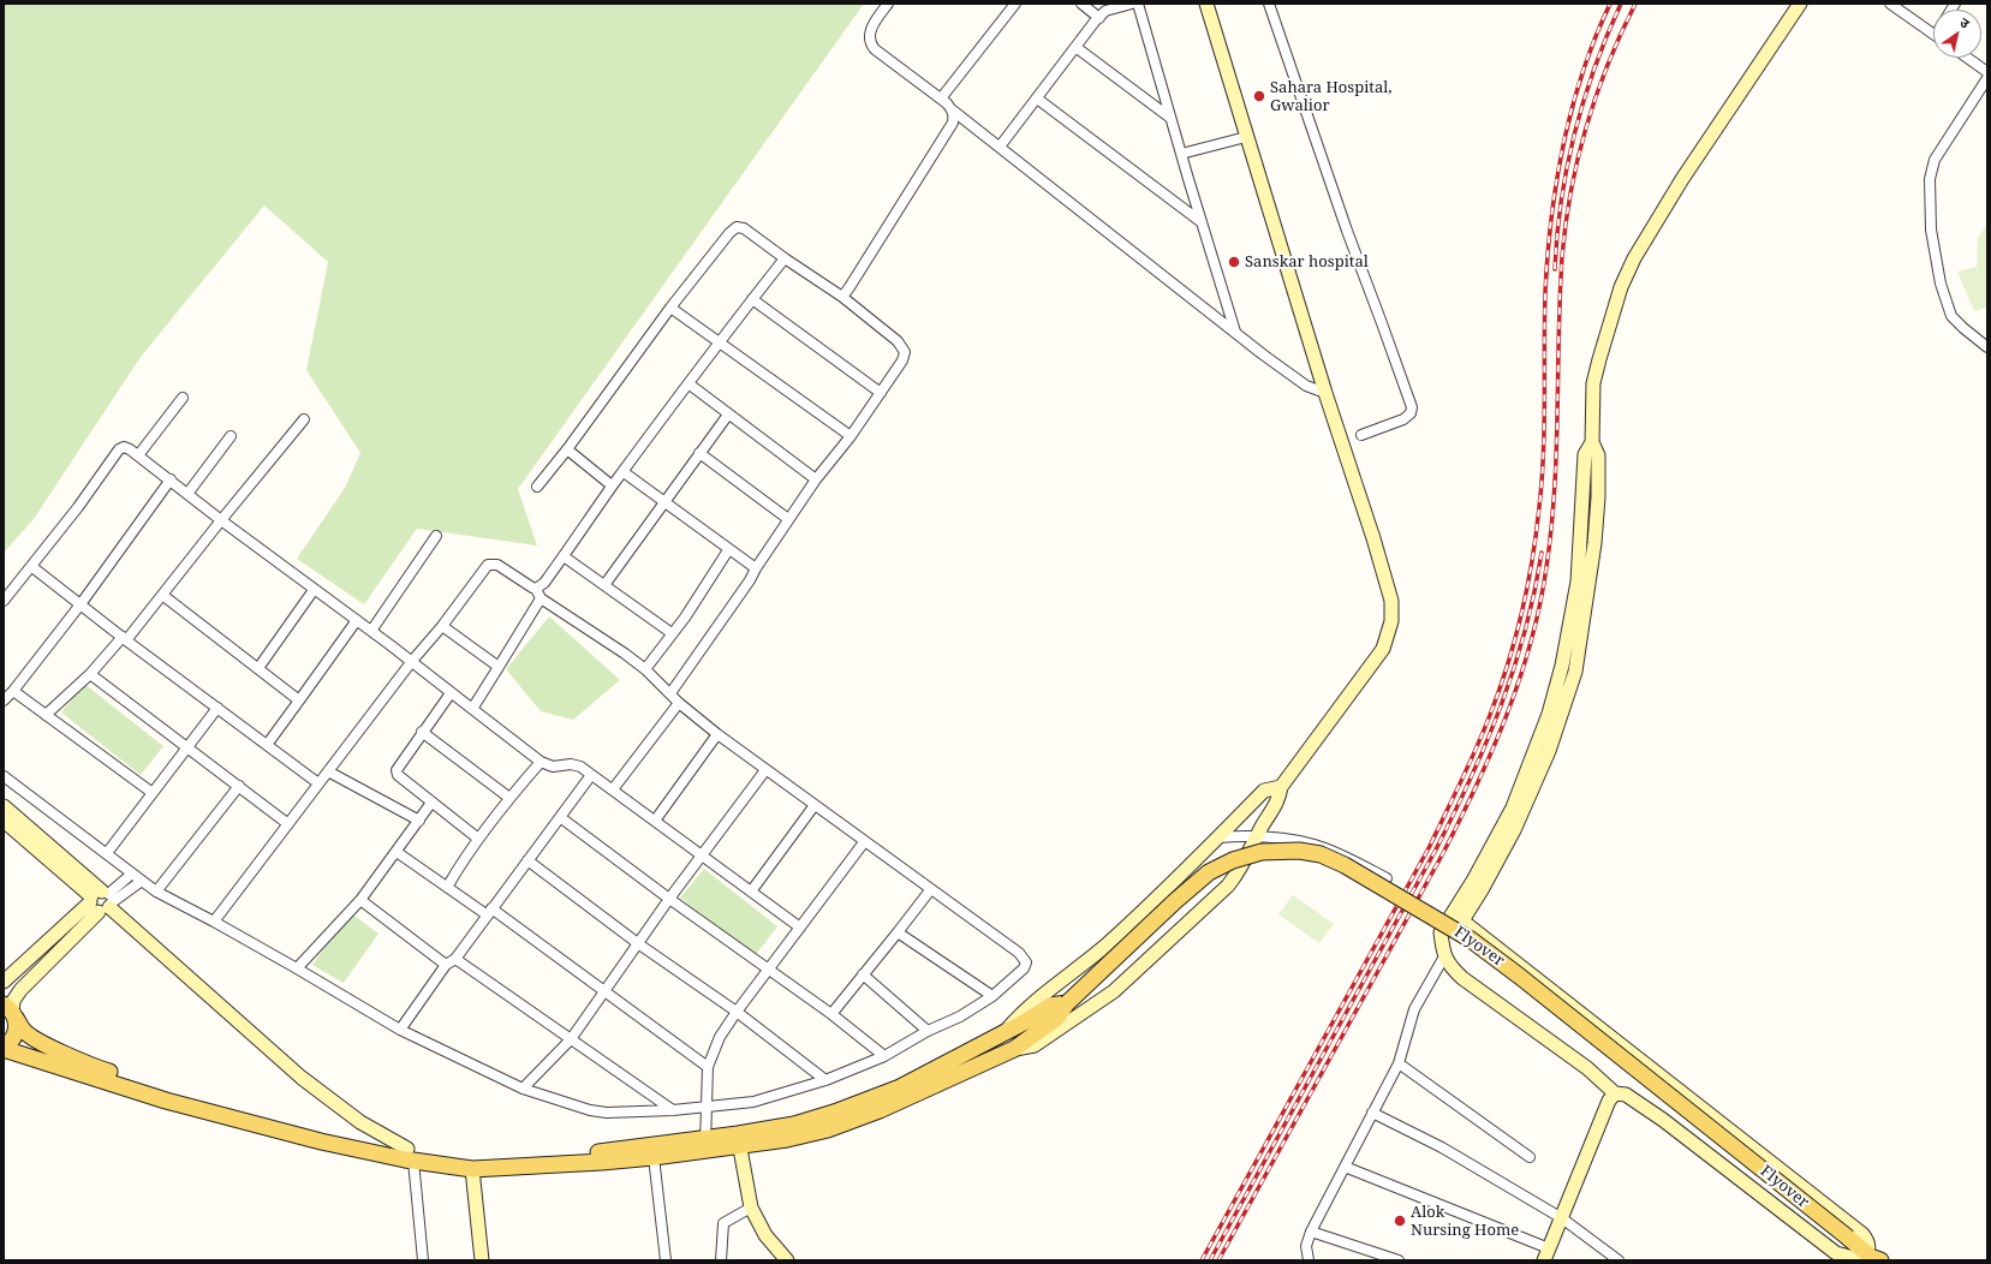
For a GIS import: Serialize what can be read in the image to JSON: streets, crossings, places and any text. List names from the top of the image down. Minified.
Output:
{"streets":{"main road":["Flyover"]},"places":["Sahara Hospital, Gwalior","Sanskar hospital","Alok Nursing Home"],"north":"top right"}
